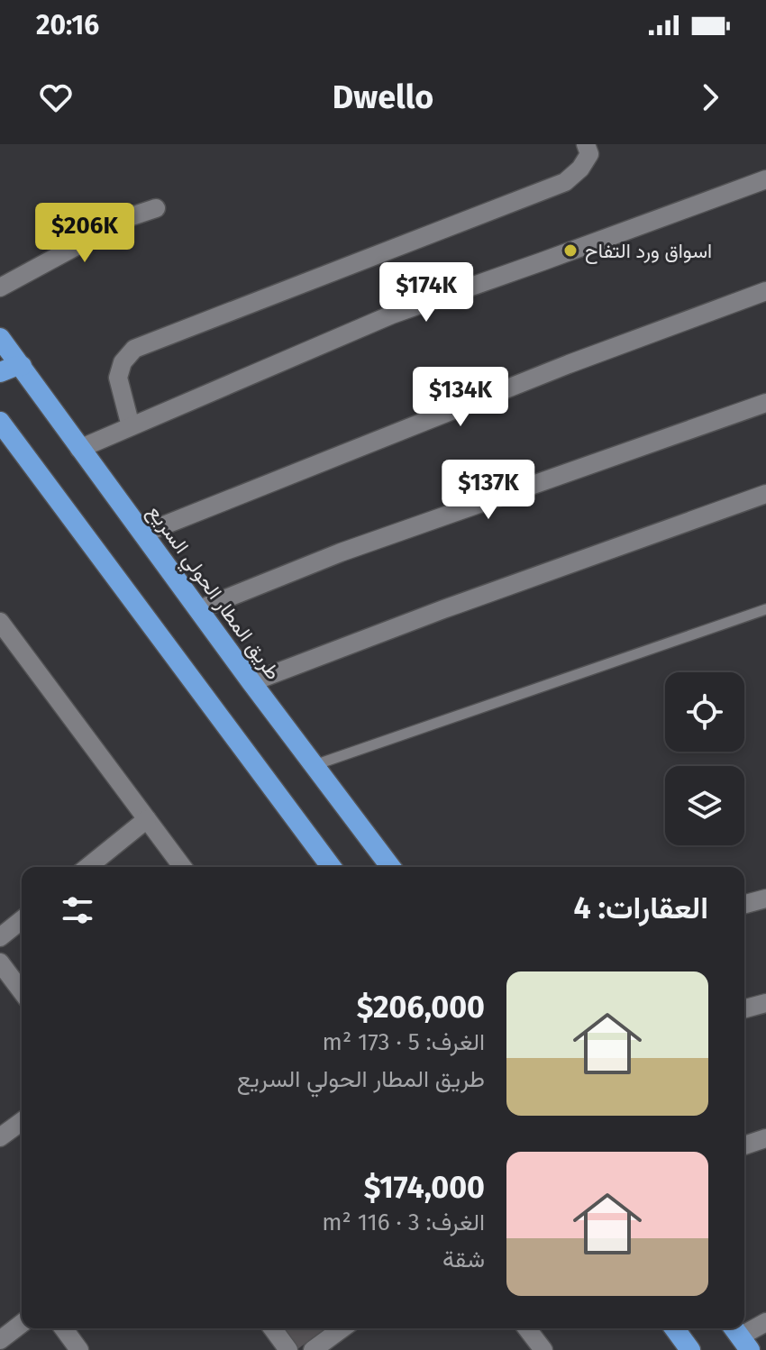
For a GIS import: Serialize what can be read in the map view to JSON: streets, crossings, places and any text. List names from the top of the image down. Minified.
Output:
{"streets":{"highway":["طريق المطار الحولي السريع"]},"places":["اسواق ورد التفاح"],"page":{"status":"20:16","header":"Dwello","price":["$206K","$174K","$134K","$137K"],"heading":"العقارات: 4","list":[{"name":"$206,000","note":"الغرف: 5 · 173 m² · طريق المطار الحولي السريع"},{"name":"$174,000","note":"الغرف: 3 · 116 m² · شقة"}]}}
